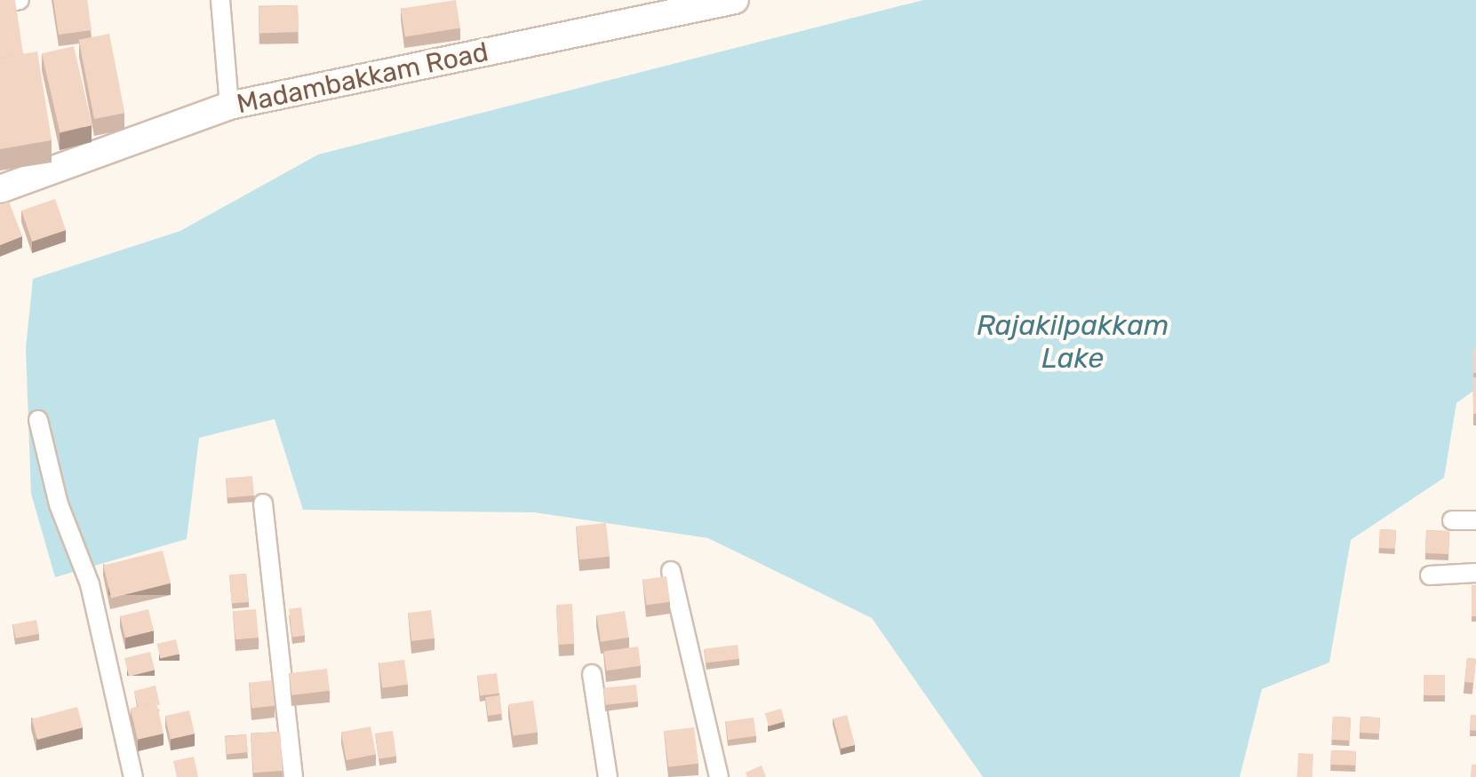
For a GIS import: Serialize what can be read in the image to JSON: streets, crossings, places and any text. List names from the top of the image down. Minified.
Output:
{"streets":{"street":["Madambakkam Road"]},"water":["Rajakilpakkam Lake"]}
